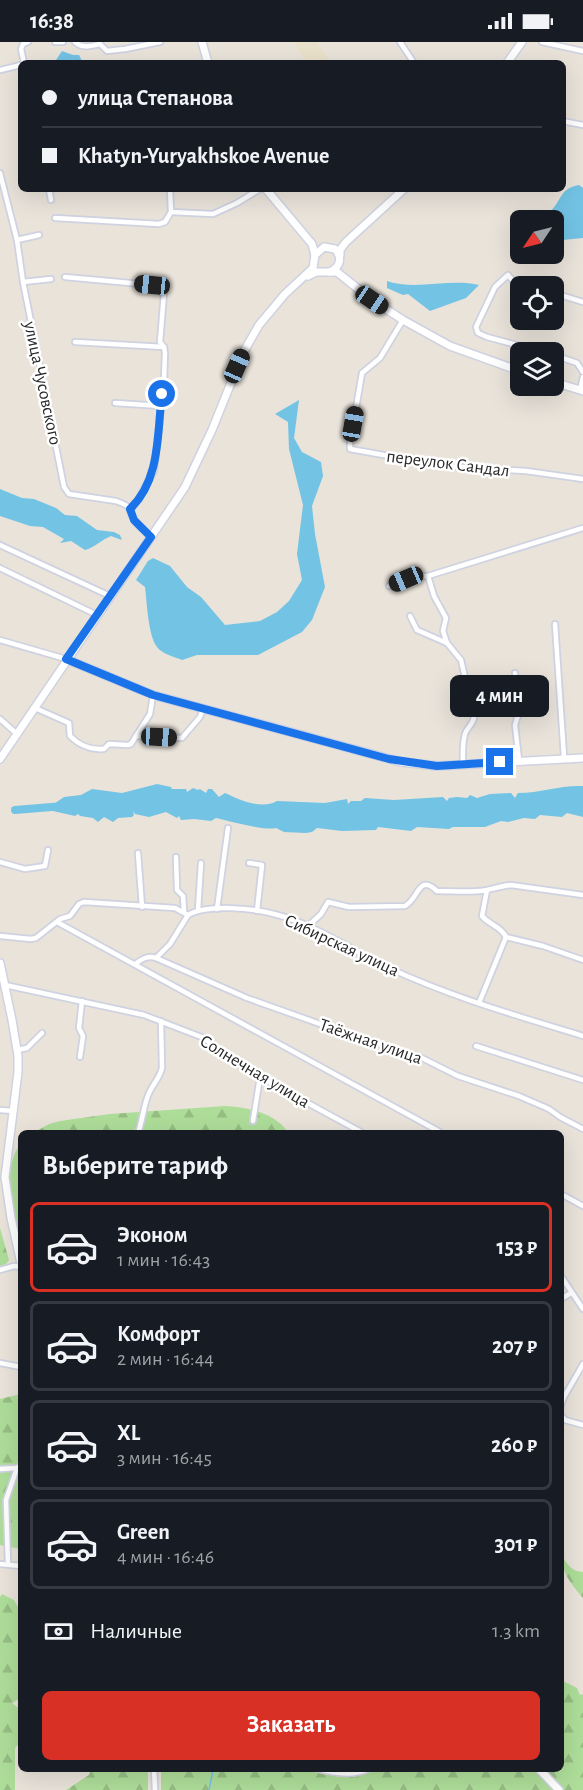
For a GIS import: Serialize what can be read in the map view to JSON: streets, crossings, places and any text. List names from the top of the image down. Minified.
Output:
{"streets":{"street":["улица Чусовского","переулок Сандал","Сибирская улица","Таёжная улица","Солнечная улица"]},"north":"bottom left","page":{"status":"16:38","banner":["улица Степанова","Khatyn-Yuryakhskoe Avenue"],"bubble":"4 мин","heading":"Выберите тариф","list":[{"name":"Эконом","note":"1 мин · 16:43","value":"153 ₽"},{"name":"Комфорт","note":"2 мин · 16:44","value":"207 ₽"},{"name":"XL","note":"3 мин · 16:45","value":"260 ₽"},{"name":"Green","note":"4 мин · 16:46","value":"301 ₽"}],"pay":["Наличные","1.3 km"],"buttons":"Заказать"}}
